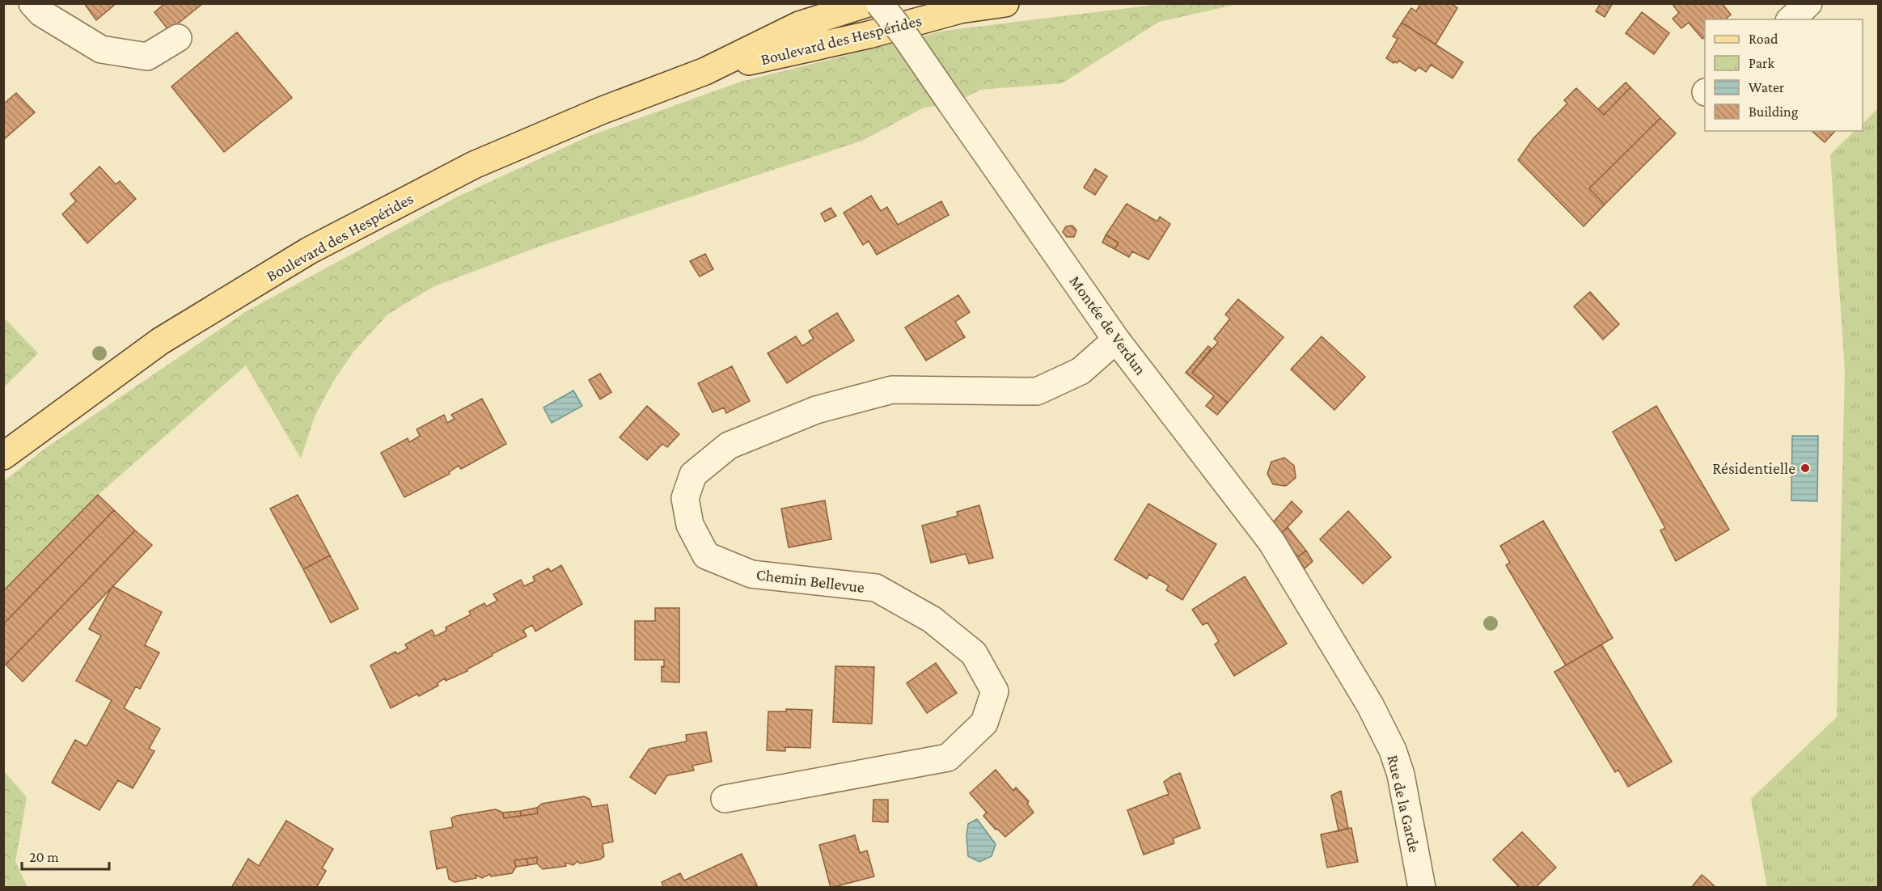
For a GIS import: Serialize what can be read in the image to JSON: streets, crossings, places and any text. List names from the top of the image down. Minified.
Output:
{"streets":{"main road":["Boulevard des Hespérides"],"street":["Montée de Verdun","Chemin Bellevue","Rue de la Garde"]},"crossings":[["Montée de Verdun","Chemin Bellevue"],["Montée de Verdun","Rue de la Garde"]],"places":["Résidentielle"],"legend":["Road","Park","Water","Building"],"scale_bar":"20 m"}
